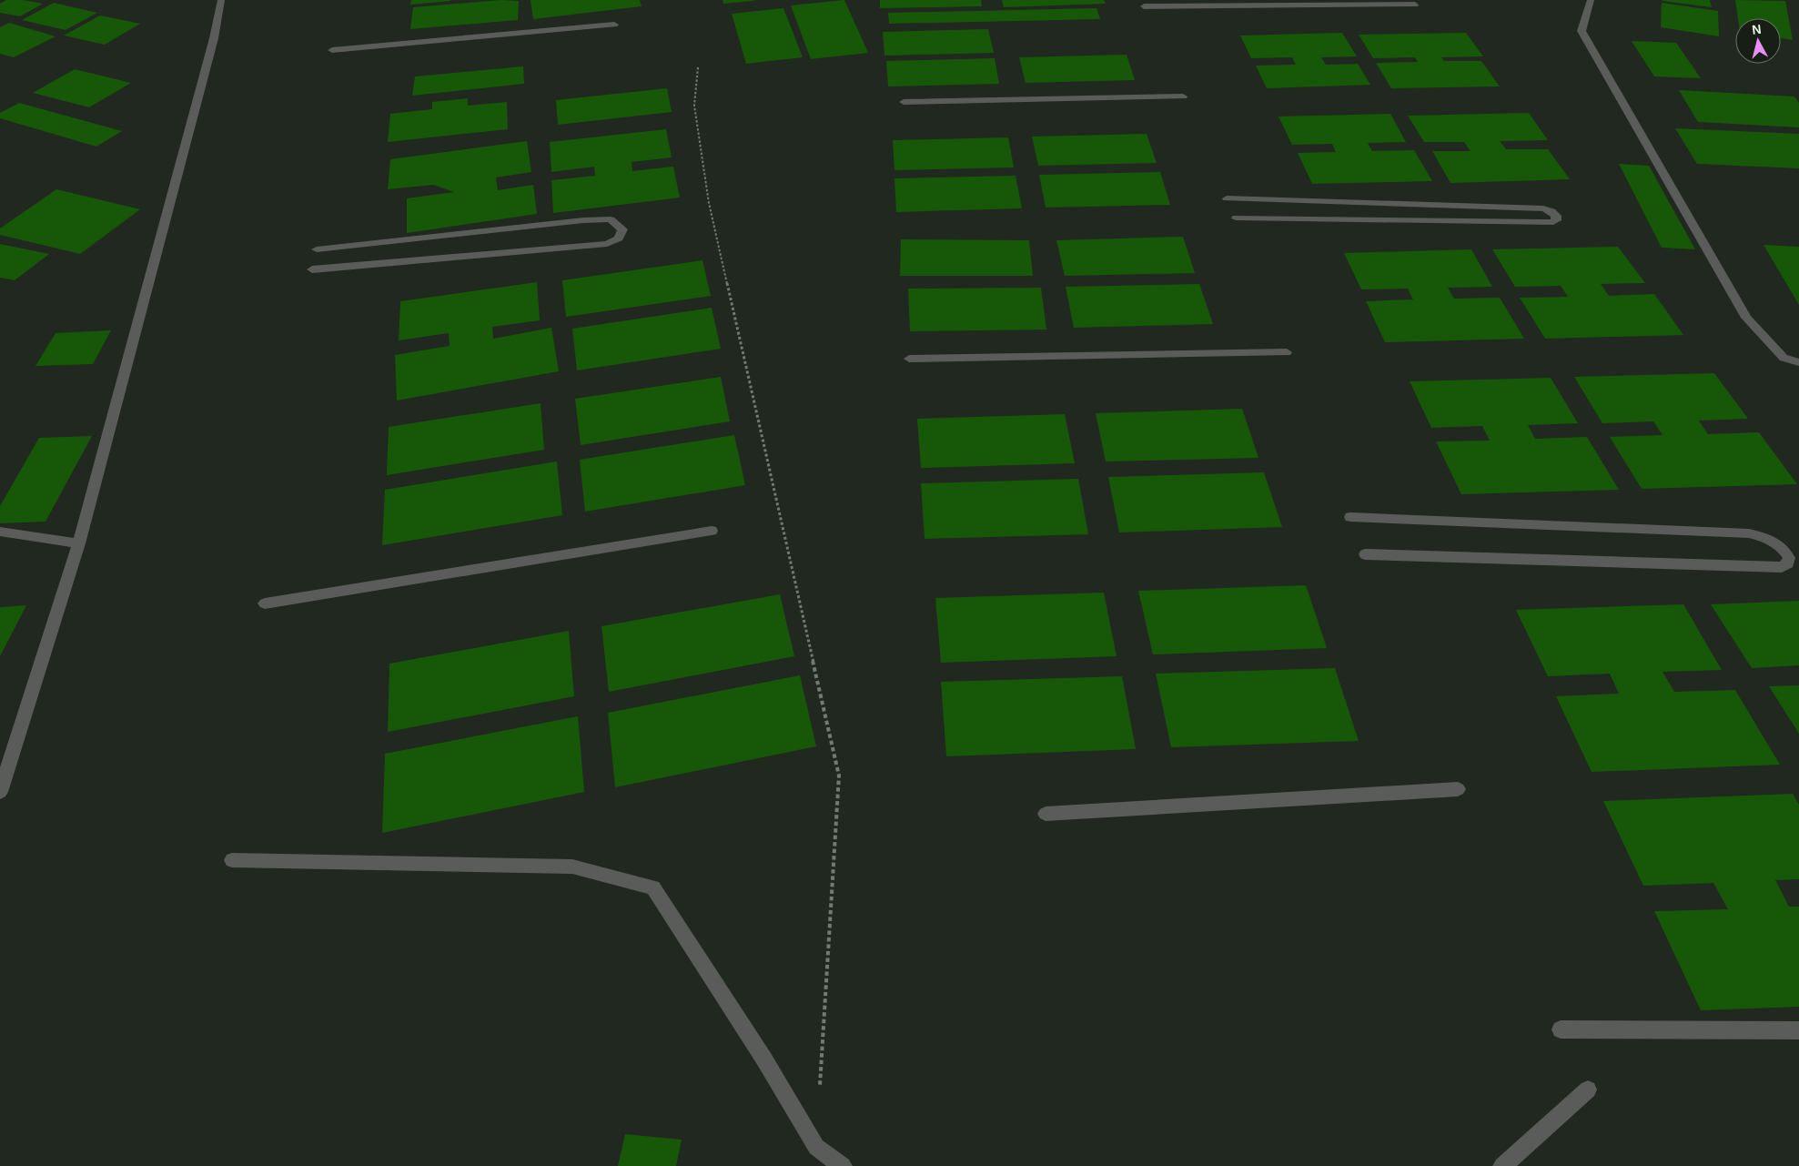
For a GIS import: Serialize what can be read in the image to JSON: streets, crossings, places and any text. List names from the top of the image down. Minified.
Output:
{"north":"top"}
